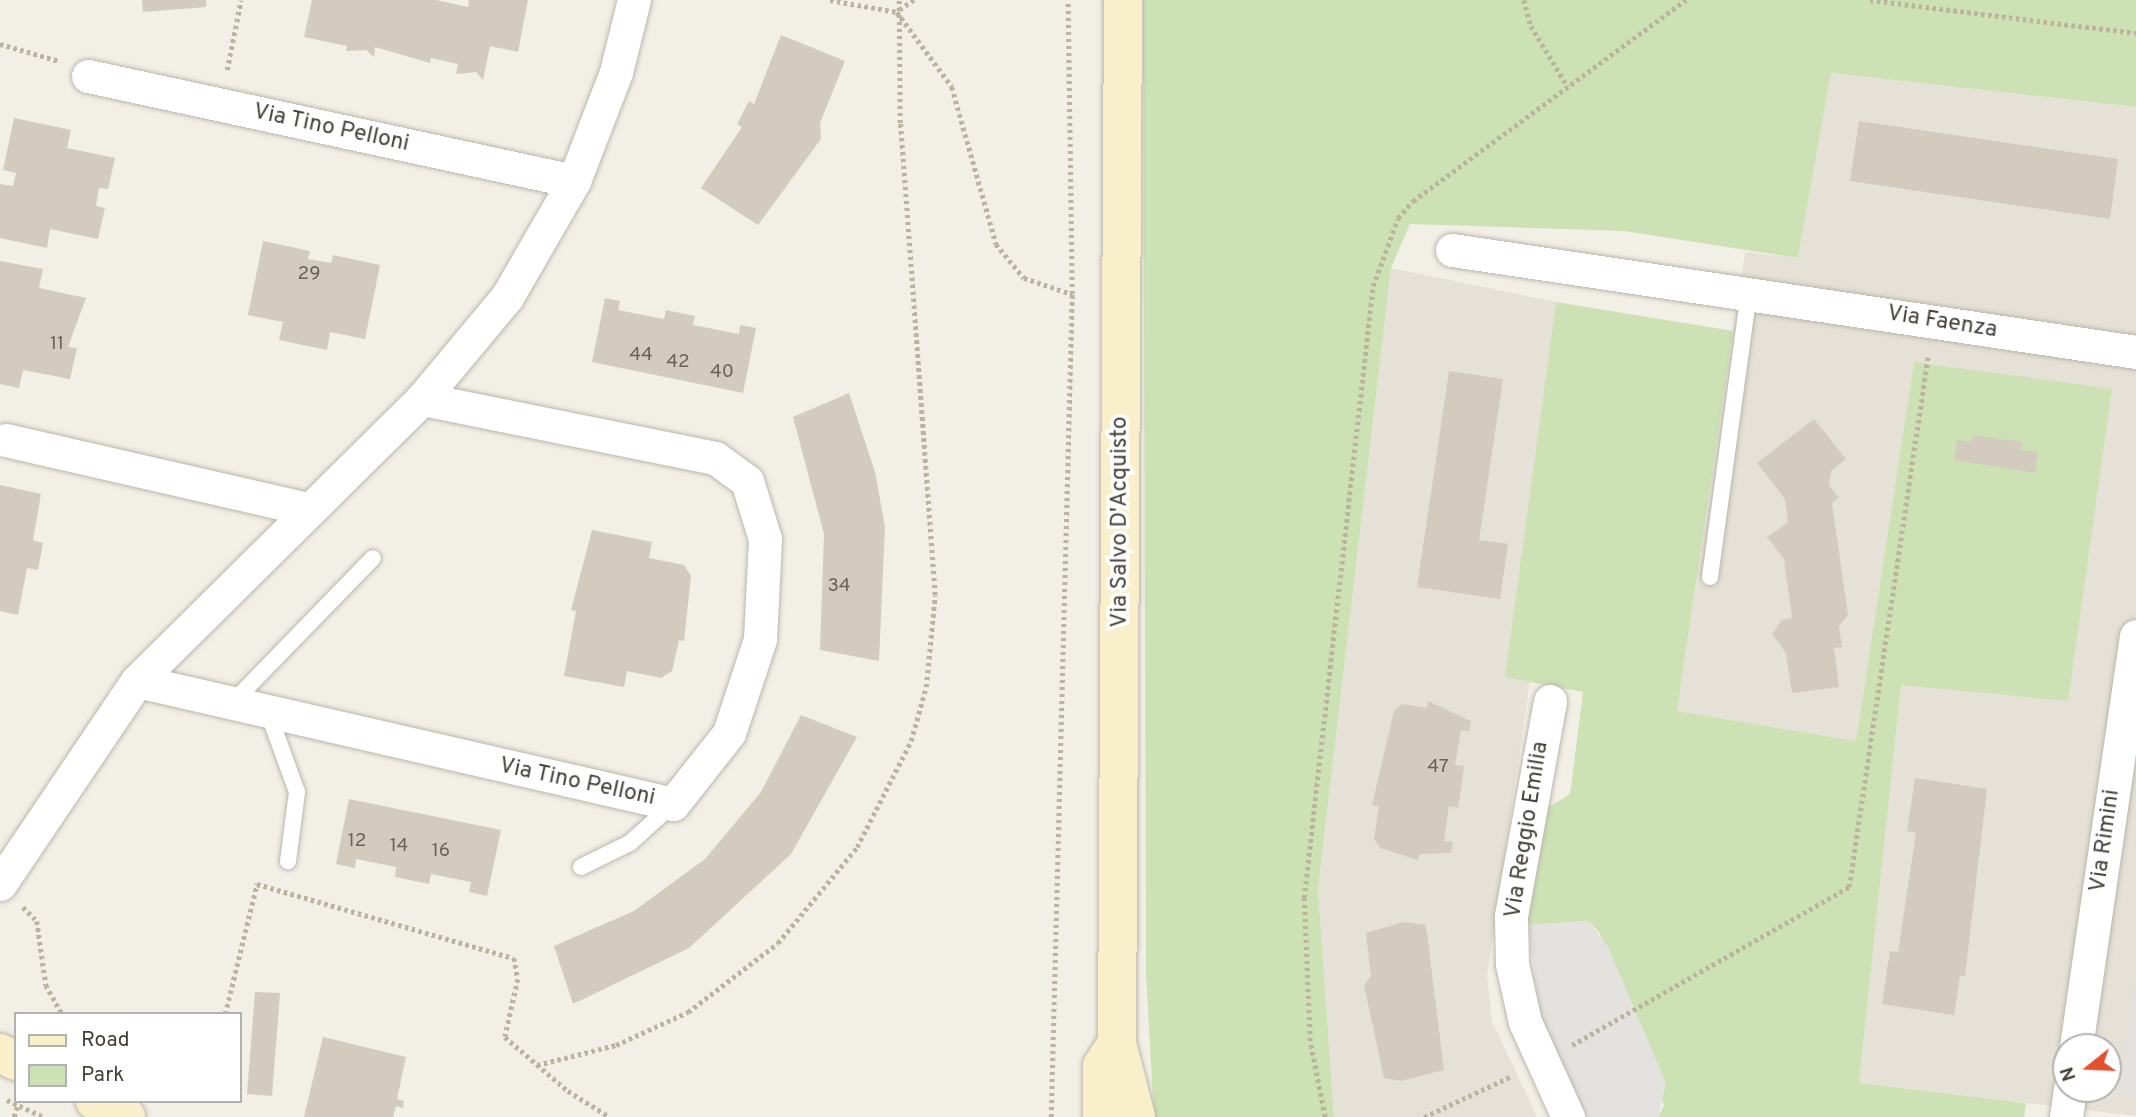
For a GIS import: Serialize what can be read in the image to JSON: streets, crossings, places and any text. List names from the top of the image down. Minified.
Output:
{"streets":{"street":["Via Tino Pelloni","Via Faenza","Via Salvo D'Acquisto","Via Reggio Emilia","Via Rimini"]},"house_numbers":["29","11","44","42","40","34","47","12","14","16"],"legend":["Road","Park"],"north":"left"}
